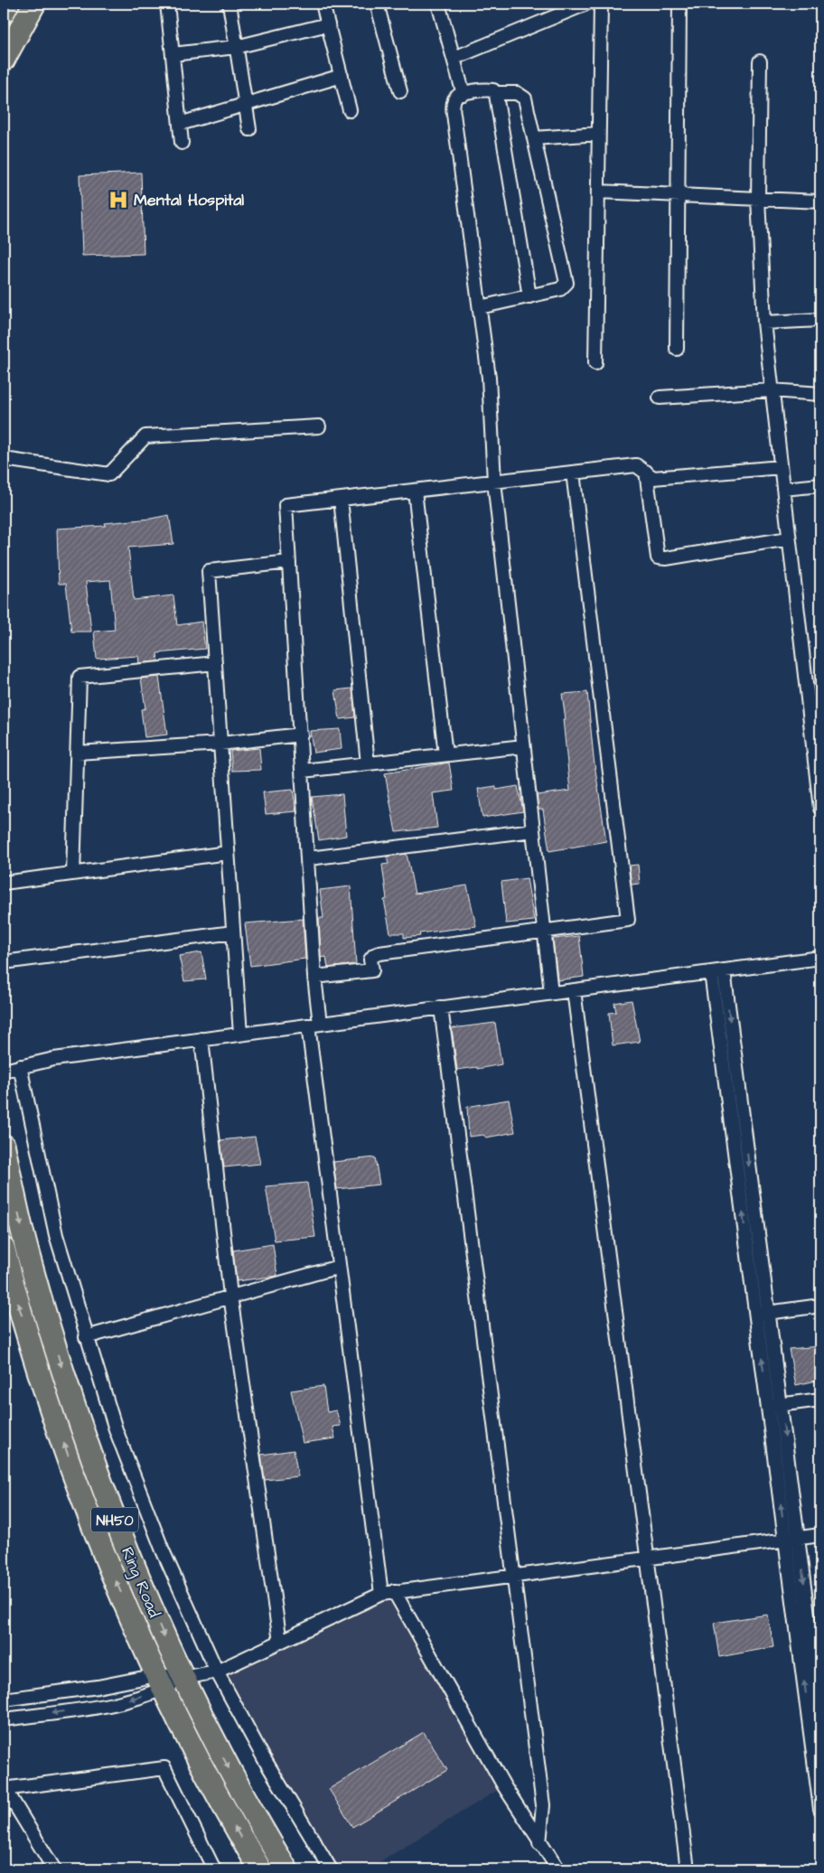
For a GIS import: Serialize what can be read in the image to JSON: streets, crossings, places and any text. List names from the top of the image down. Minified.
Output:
{"streets":{"highway":["NH50","Ring Road"]},"places":{"hospital":["Mental Hospital"]}}
